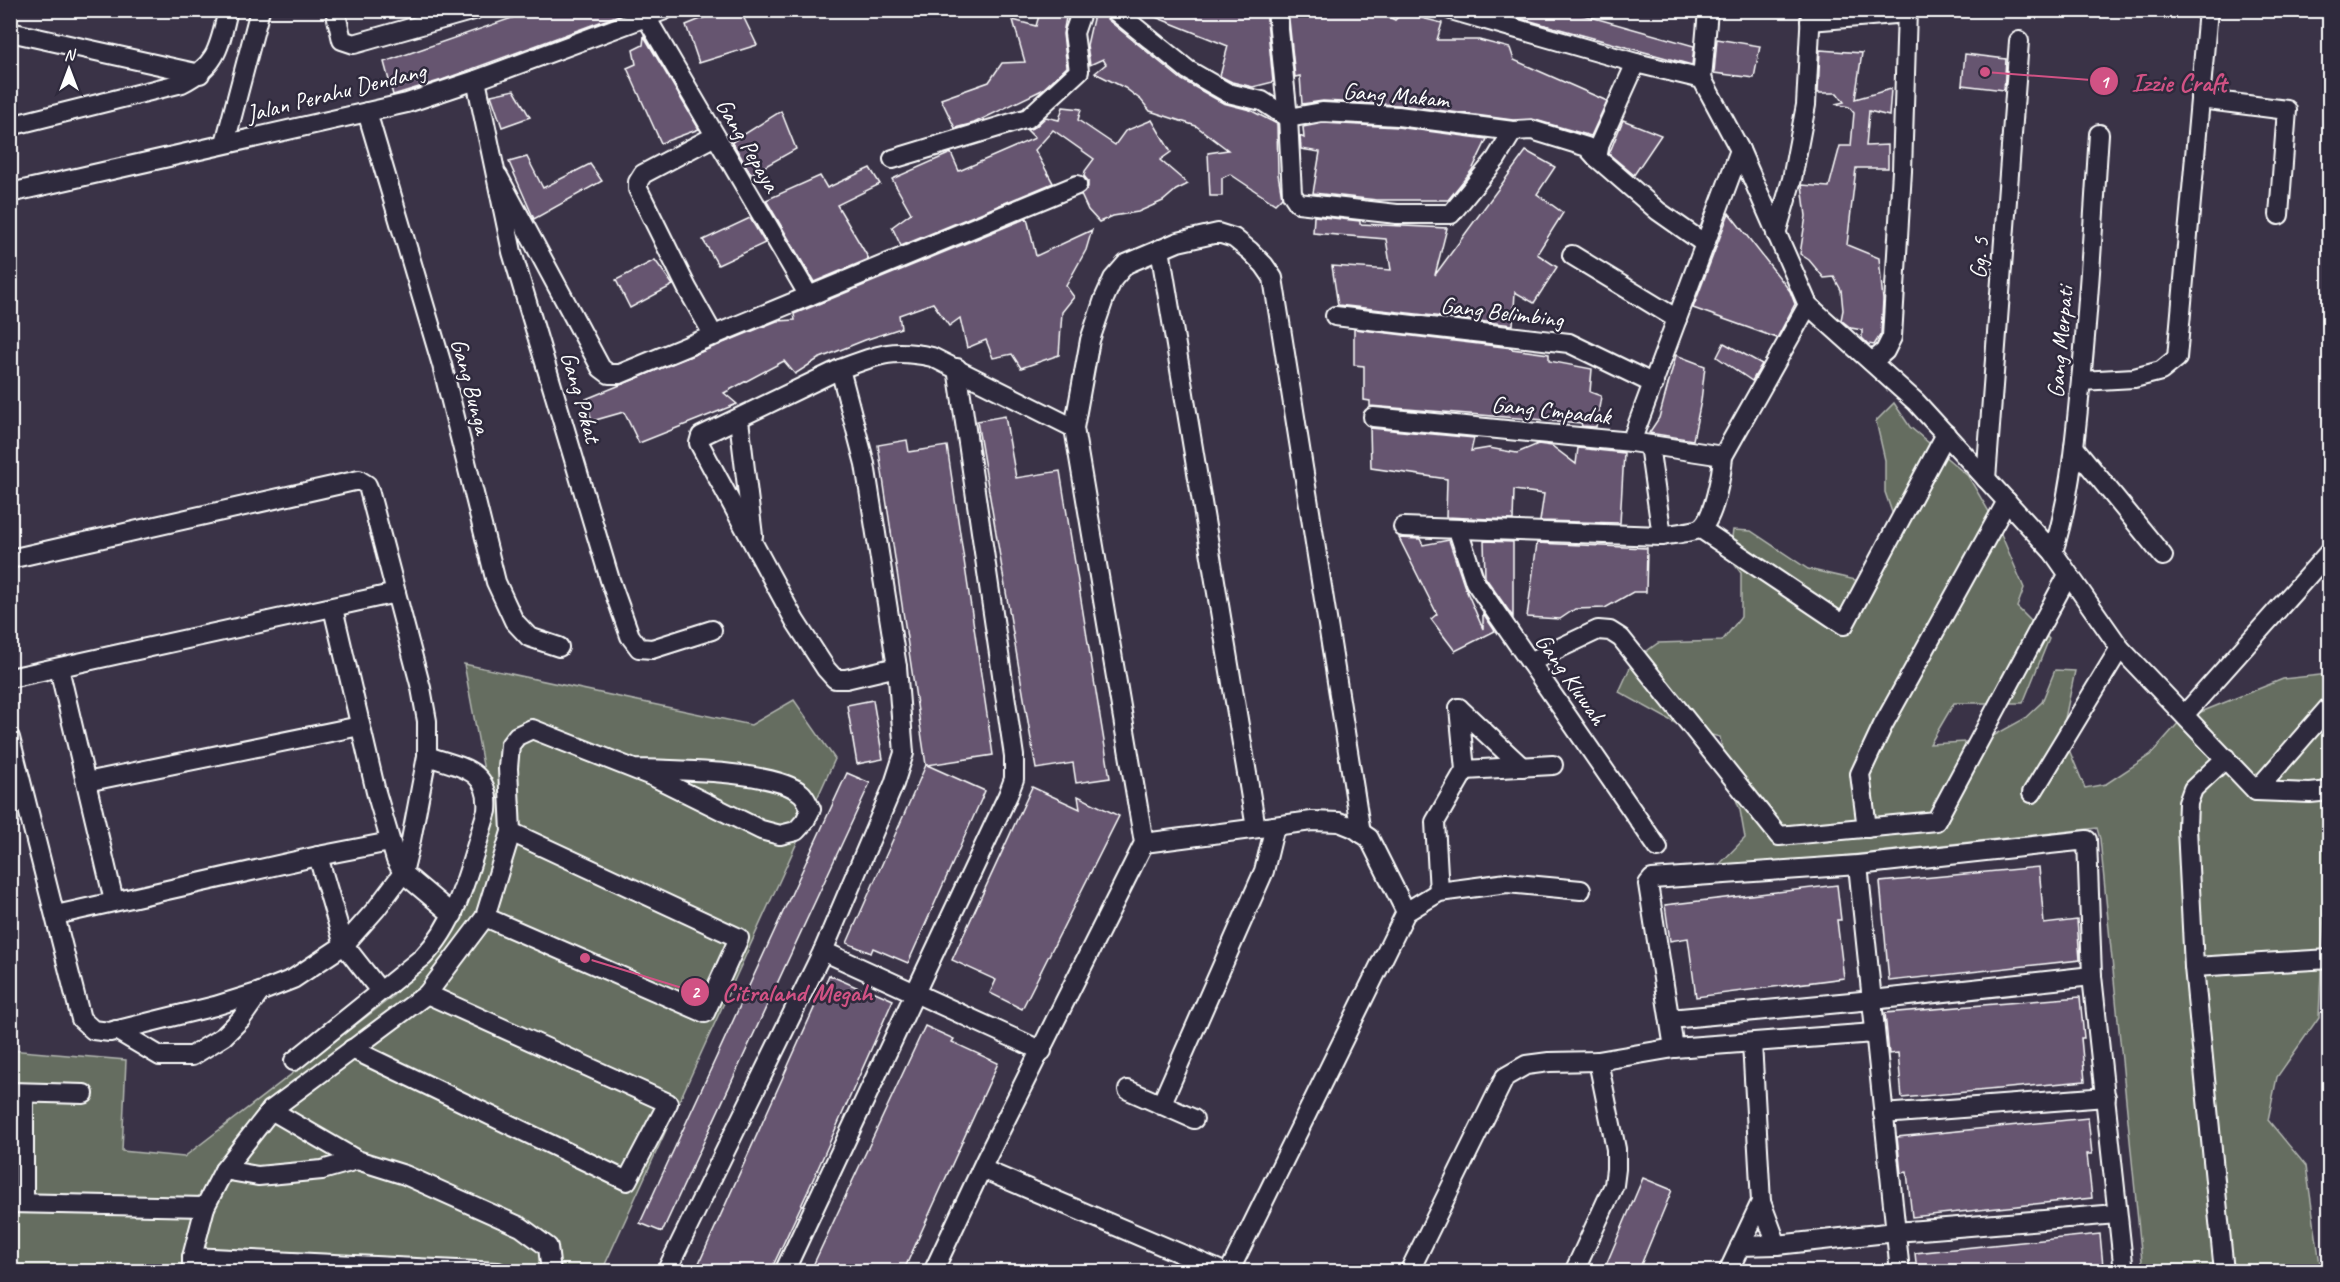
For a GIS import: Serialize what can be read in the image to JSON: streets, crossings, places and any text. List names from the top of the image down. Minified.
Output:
{"streets":{"street":["Jalan Perahu Dendang","Gang Makam","Gang Pepaya","Gg. 5","Gang Belimbing","Gang Merpati","Gang Bunga","Gang Pokat","Gang Cmpadak","Gang Kluwah"]},"crossings":[["Jalan Perahu Dendang","Gang Pepaya"],["Jalan Perahu Dendang","Gang Bunga"],["Jalan Perahu Dendang","Gang Pokat"]],"places":["Izzie Craft","Citraland Megah"],"north":"top"}
